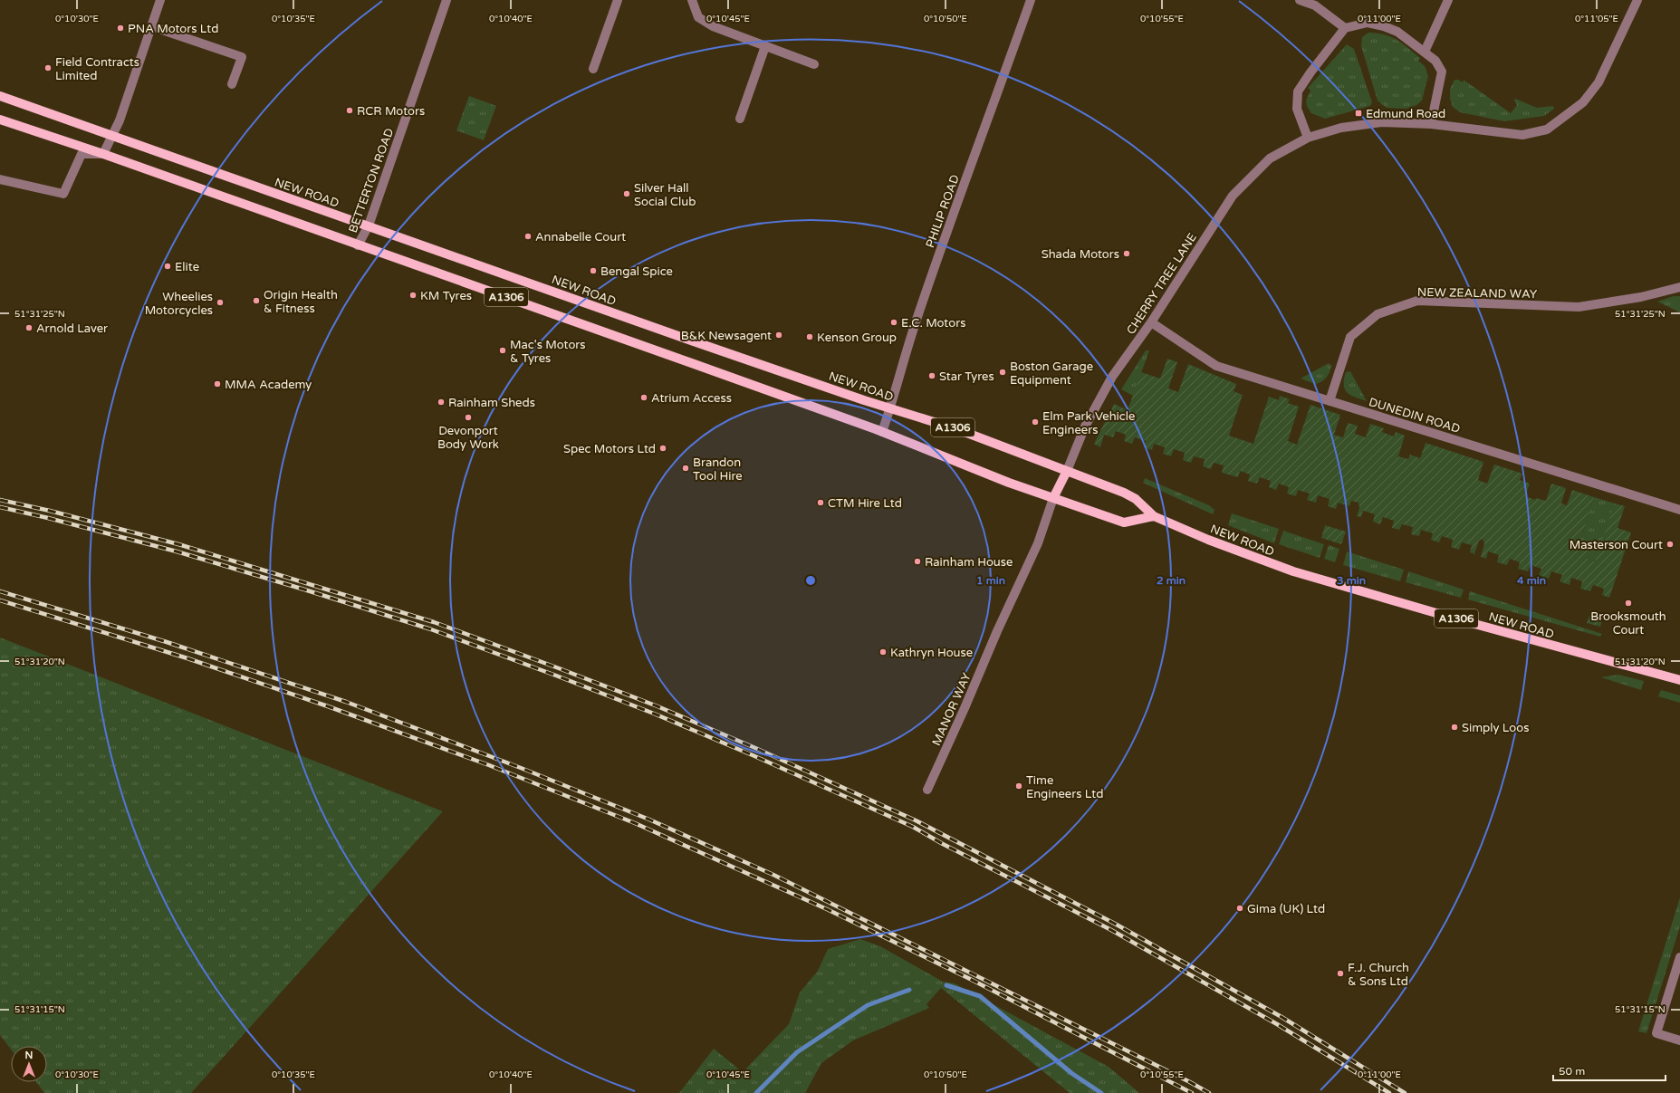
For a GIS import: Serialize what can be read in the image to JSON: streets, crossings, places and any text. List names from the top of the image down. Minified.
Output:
{"streets":{"main road":["NEW ROAD","A1306"],"street":["BETTERTON ROAD","PHILIP ROAD","CHERRY TREE LANE","NEW ZEALAND WAY","DUNEDIN ROAD","MANOR WAY"]},"crossings":[["BETTERTON ROAD","NEW ROAD"],["BETTERTON ROAD","A1306"],["NEW ROAD","PHILIP ROAD"],["NEW ROAD","CHERRY TREE LANE"],["NEW ROAD","A1306"],["PHILIP ROAD","A1306"],["CHERRY TREE LANE","DUNEDIN ROAD"],["NEW ZEALAND WAY","DUNEDIN ROAD"],["A1306","MANOR WAY"]],"places":{"other":["PNA Motors Ltd","Field Contracts Limited","RCR Motors","Silver Hall Social Club","Annabelle Court","Shada Motors","Elite","Bengal Spice","KM Tyres","Origin Health & Fitness","Wheelies Motorcycles","E.C. Motors","Arnold Laver","B&K Newsagent","Kenson Group","Mac's Motors & Tyres","Boston Garage Equipment","Star Tyres","MMA Academy","Atrium Access","Rainham Sheds","Devonport Body Work","Elm Park Vehicle Engineers","Spec Motors Ltd","Brandon Tool Hire","CTM Hire Ltd","Masterson Court","Rainham House","Brooksmouth Court","Kathryn House","Simply Loos","Time Engineers Ltd","Gima (UK) Ltd","F.J. Church & Sons Ltd"],"transit":["Edmund Road"]},"scale_bar":"50 m","north":"top","coordinates":["0°10'30\"E","0°10'35\"E","0°10'40\"E","0°10'45\"E","0°10'50\"E","0°10'55\"E","0°11'00\"E","0°11'05\"E","51°31'25\"N","51°31'20\"N","51°31'15\"N"],"rings":["1 min","2 min","3 min","4 min"]}
